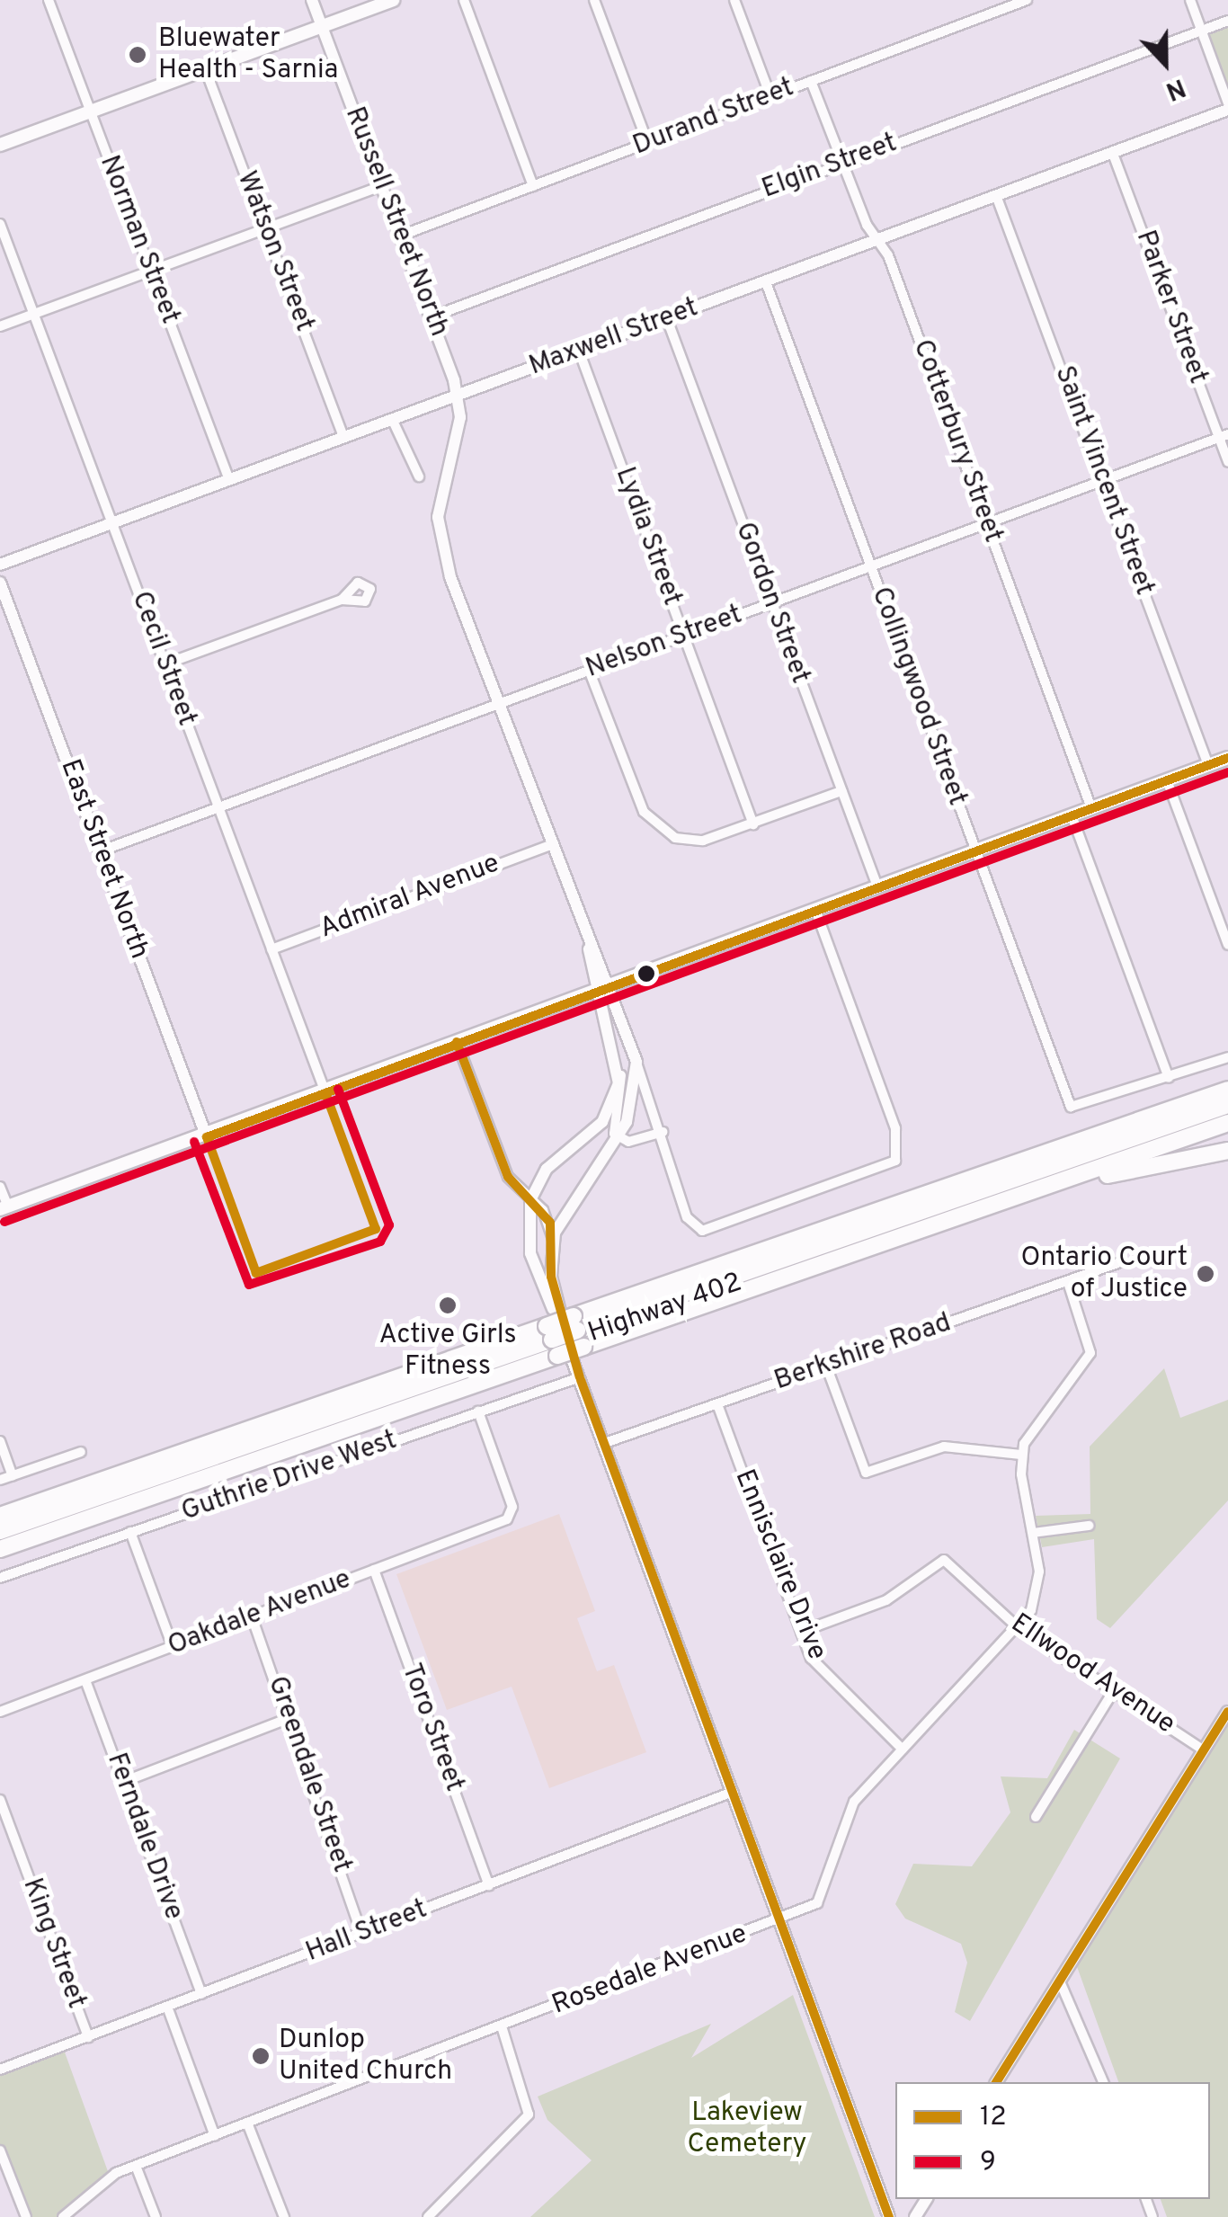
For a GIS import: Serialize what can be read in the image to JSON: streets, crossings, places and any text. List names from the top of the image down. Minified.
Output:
{"streets":{"highway":["Highway 402"],"street":["Durand Street","Elgin Street","Russell Street North","Norman Street","Watson Street","Parker Street","Maxwell Street","Cotterbury Street","Saint Vincent Street","Lydia Street","Gordon Street","Nelson Street","Cecil Street","Collingwood Street","East Street North","Admiral Avenue","Berkshire Road","Guthrie Drive West","Ennisclaire Drive","Oakdale Avenue","Ellwood Avenue","Toro Street","Greendale Street","Ferndale Drive","Hall Street","King Street","Rosedale Avenue"]},"crossings":[["Durand Street","Russell Street North"],["Durand Street","Cotterbury Street"],["Elgin Street","Russell Street North"],["Elgin Street","Cotterbury Street"],["Russell Street North","Maxwell Street"],["Norman Street","Maxwell Street"],["Watson Street","Maxwell Street"],["Parker Street","Maxwell Street"],["Parker Street","Nelson Street"],["Maxwell Street","Cotterbury Street"],["Maxwell Street","Saint Vincent Street"],["Maxwell Street","Lydia Street"],["Maxwell Street","Gordon Street"],["Maxwell Street","Cecil Street"],["Maxwell Street","Collingwood Street"],["Cotterbury Street","Nelson Street"],["Saint Vincent Street","Nelson Street"],["Lydia Street","Nelson Street"],["Gordon Street","Nelson Street"],["Nelson Street","Cecil Street"],["Nelson Street","Collingwood Street"],["Nelson Street","East Street North"],["Cecil Street","Admiral Avenue"],["Berkshire Road","Ennisclaire Drive"],["Guthrie Drive West","Oakdale Avenue"],["Ennisclaire Drive","Ellwood Avenue"],["Ennisclaire Drive","Rosedale Avenue"],["Oakdale Avenue","Toro Street"],["Oakdale Avenue","Greendale Street"],["Oakdale Avenue","Ferndale Drive"],["Ellwood Avenue","Rosedale Avenue"],["Toro Street","Hall Street"],["Greendale Street","Hall Street"],["Ferndale Drive","Hall Street"],["Hall Street","King Street"]],"parks":["Lakeview Cemetery"],"places":["Bluewater Health - Sarnia","Ontario Court of Justice","Active Girls Fitness","Dunlop United Church"],"lines":["transit line 12","transit line 9"],"legend":["12","9"],"north":"bottom"}
